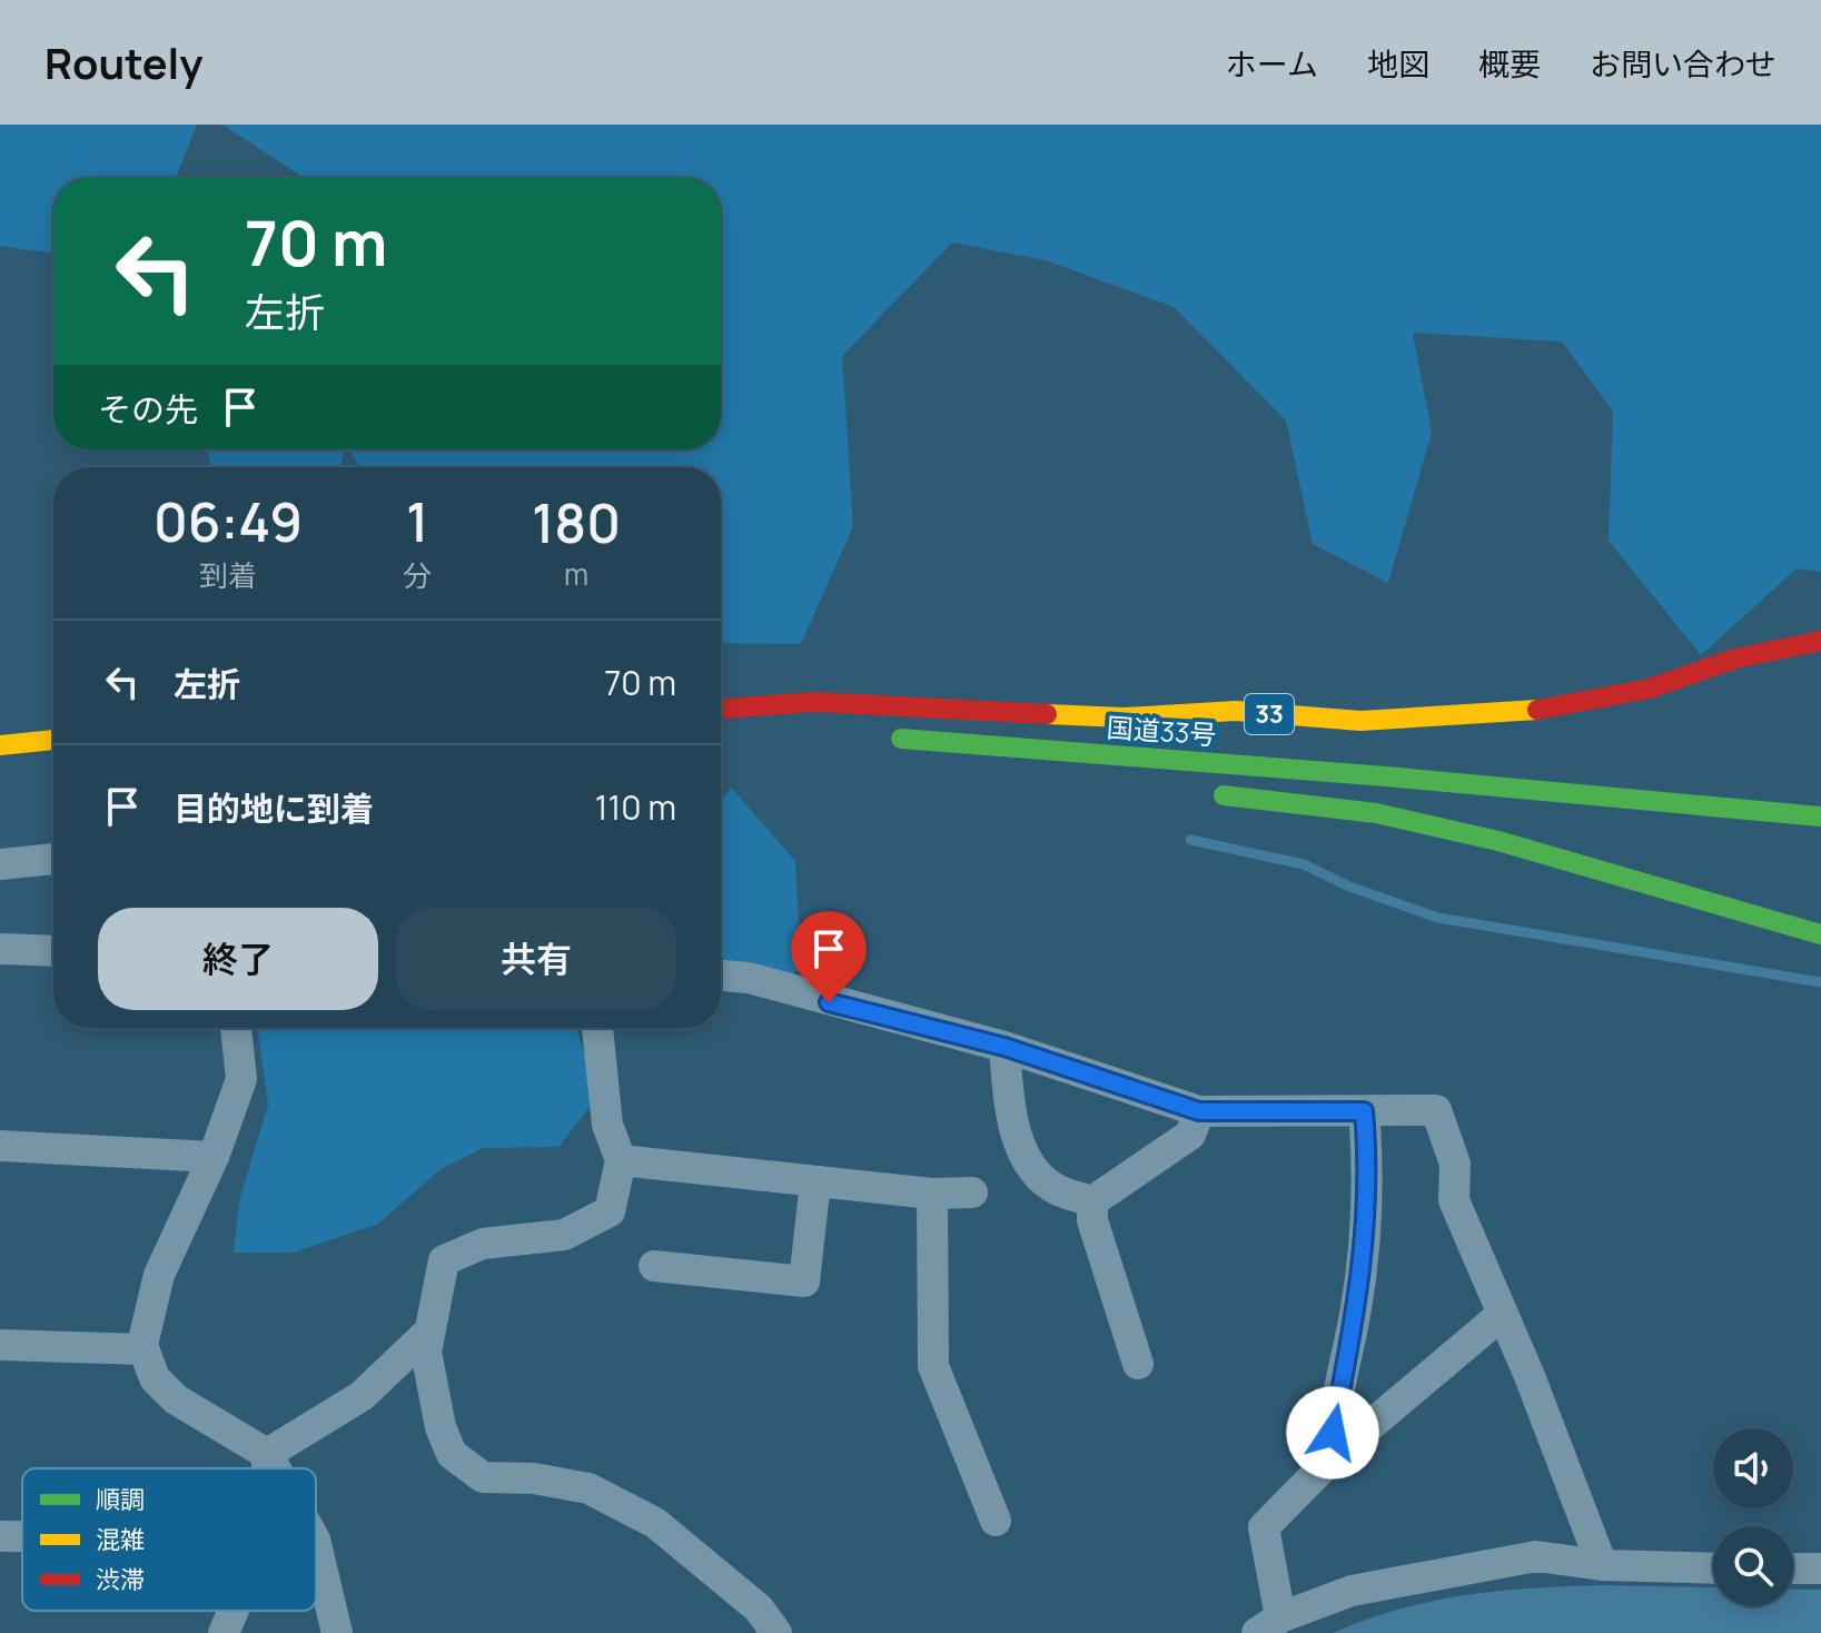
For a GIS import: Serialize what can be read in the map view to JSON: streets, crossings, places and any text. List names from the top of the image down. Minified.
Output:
{"streets":{"highway":["33","国道33号"]},"crossings":[["33","国道33号"]],"legend":["順調","混雑","渋滞"],"page":{"header":"Routely","nav":["ホーム","地図","概要","お問い合わせ"],"turn":["70 m","左折"],"then":"その先","eta":["06:49","到着","1","分","180","m"],"list":[{"name":"左折","value":"70 m"},{"name":"目的地に到着","value":"110 m"}],"buttons":["終了","共有"]}}
